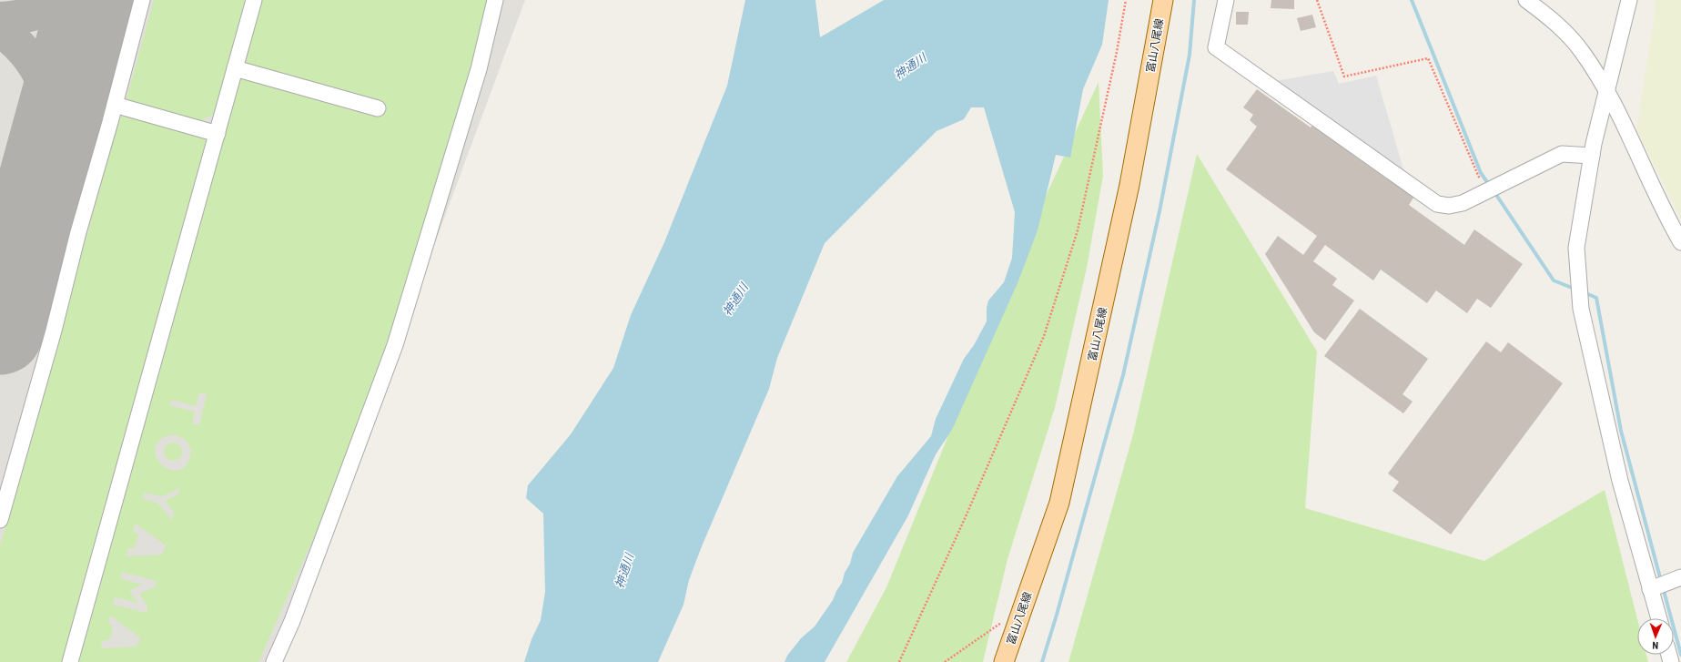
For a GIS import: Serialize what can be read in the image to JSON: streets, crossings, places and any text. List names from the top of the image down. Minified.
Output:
{"streets":{"main road":["富山八尾線"]},"water":["神通川"],"north":"bottom"}
